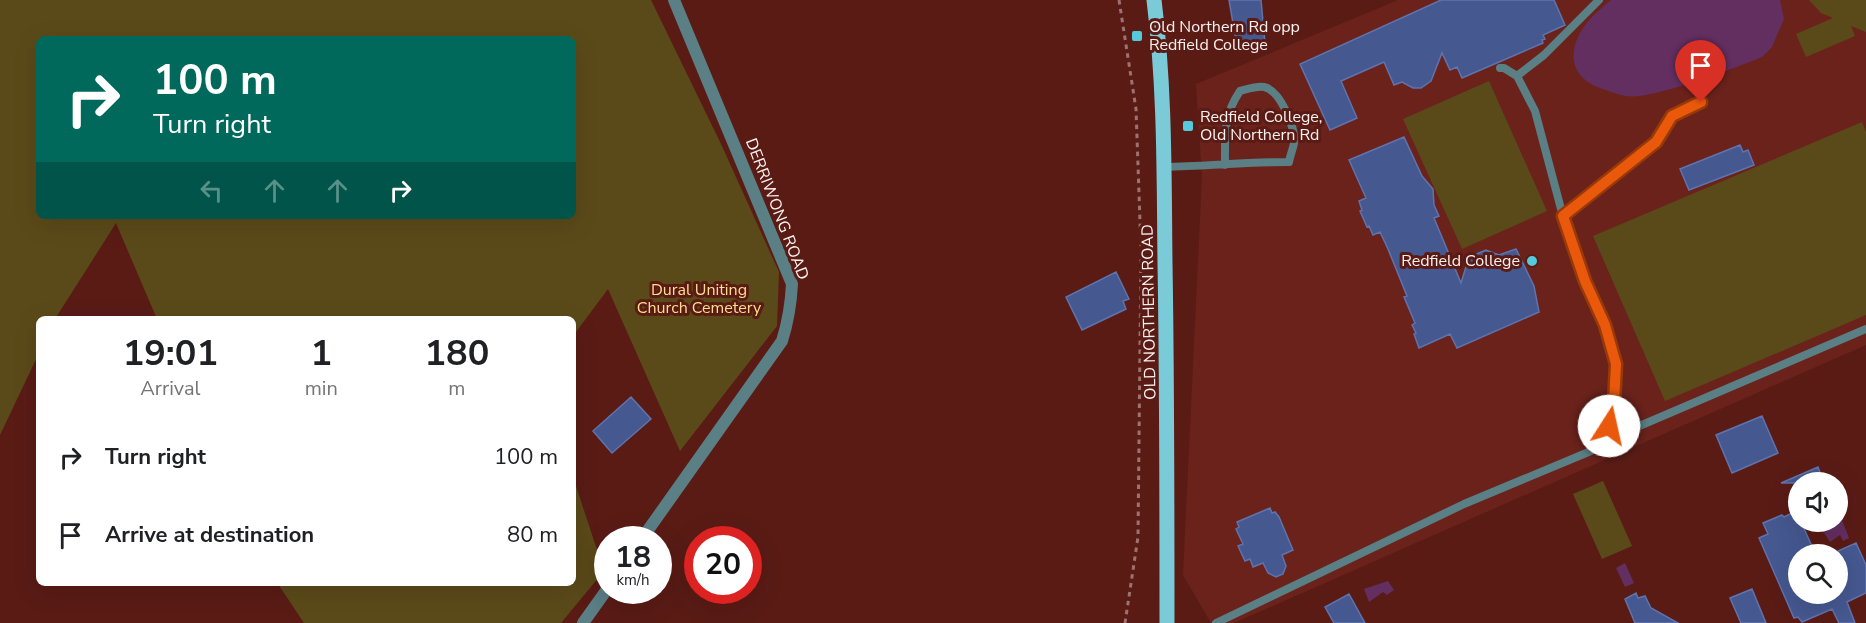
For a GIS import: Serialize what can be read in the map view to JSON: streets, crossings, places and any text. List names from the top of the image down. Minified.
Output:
{"streets":{"main road":["OLD NORTHERN ROAD"],"street":["DERRIWONG ROAD"]},"parks":["Dural Uniting Church Cemetery"],"places":{"transit":["Old Northern Rd opp Redfield College","Redfield College, Old Northern Rd"],"other":["Redfield College"]},"page":{"turn":["100 m","Turn right"],"eta":["19:01","Arrival","1","min","180","m"],"list":[{"name":"Turn right","value":"100 m"},{"name":"Arrive at destination","value":"80 m"}],"speed":"18 km/h","limit":"20"}}
